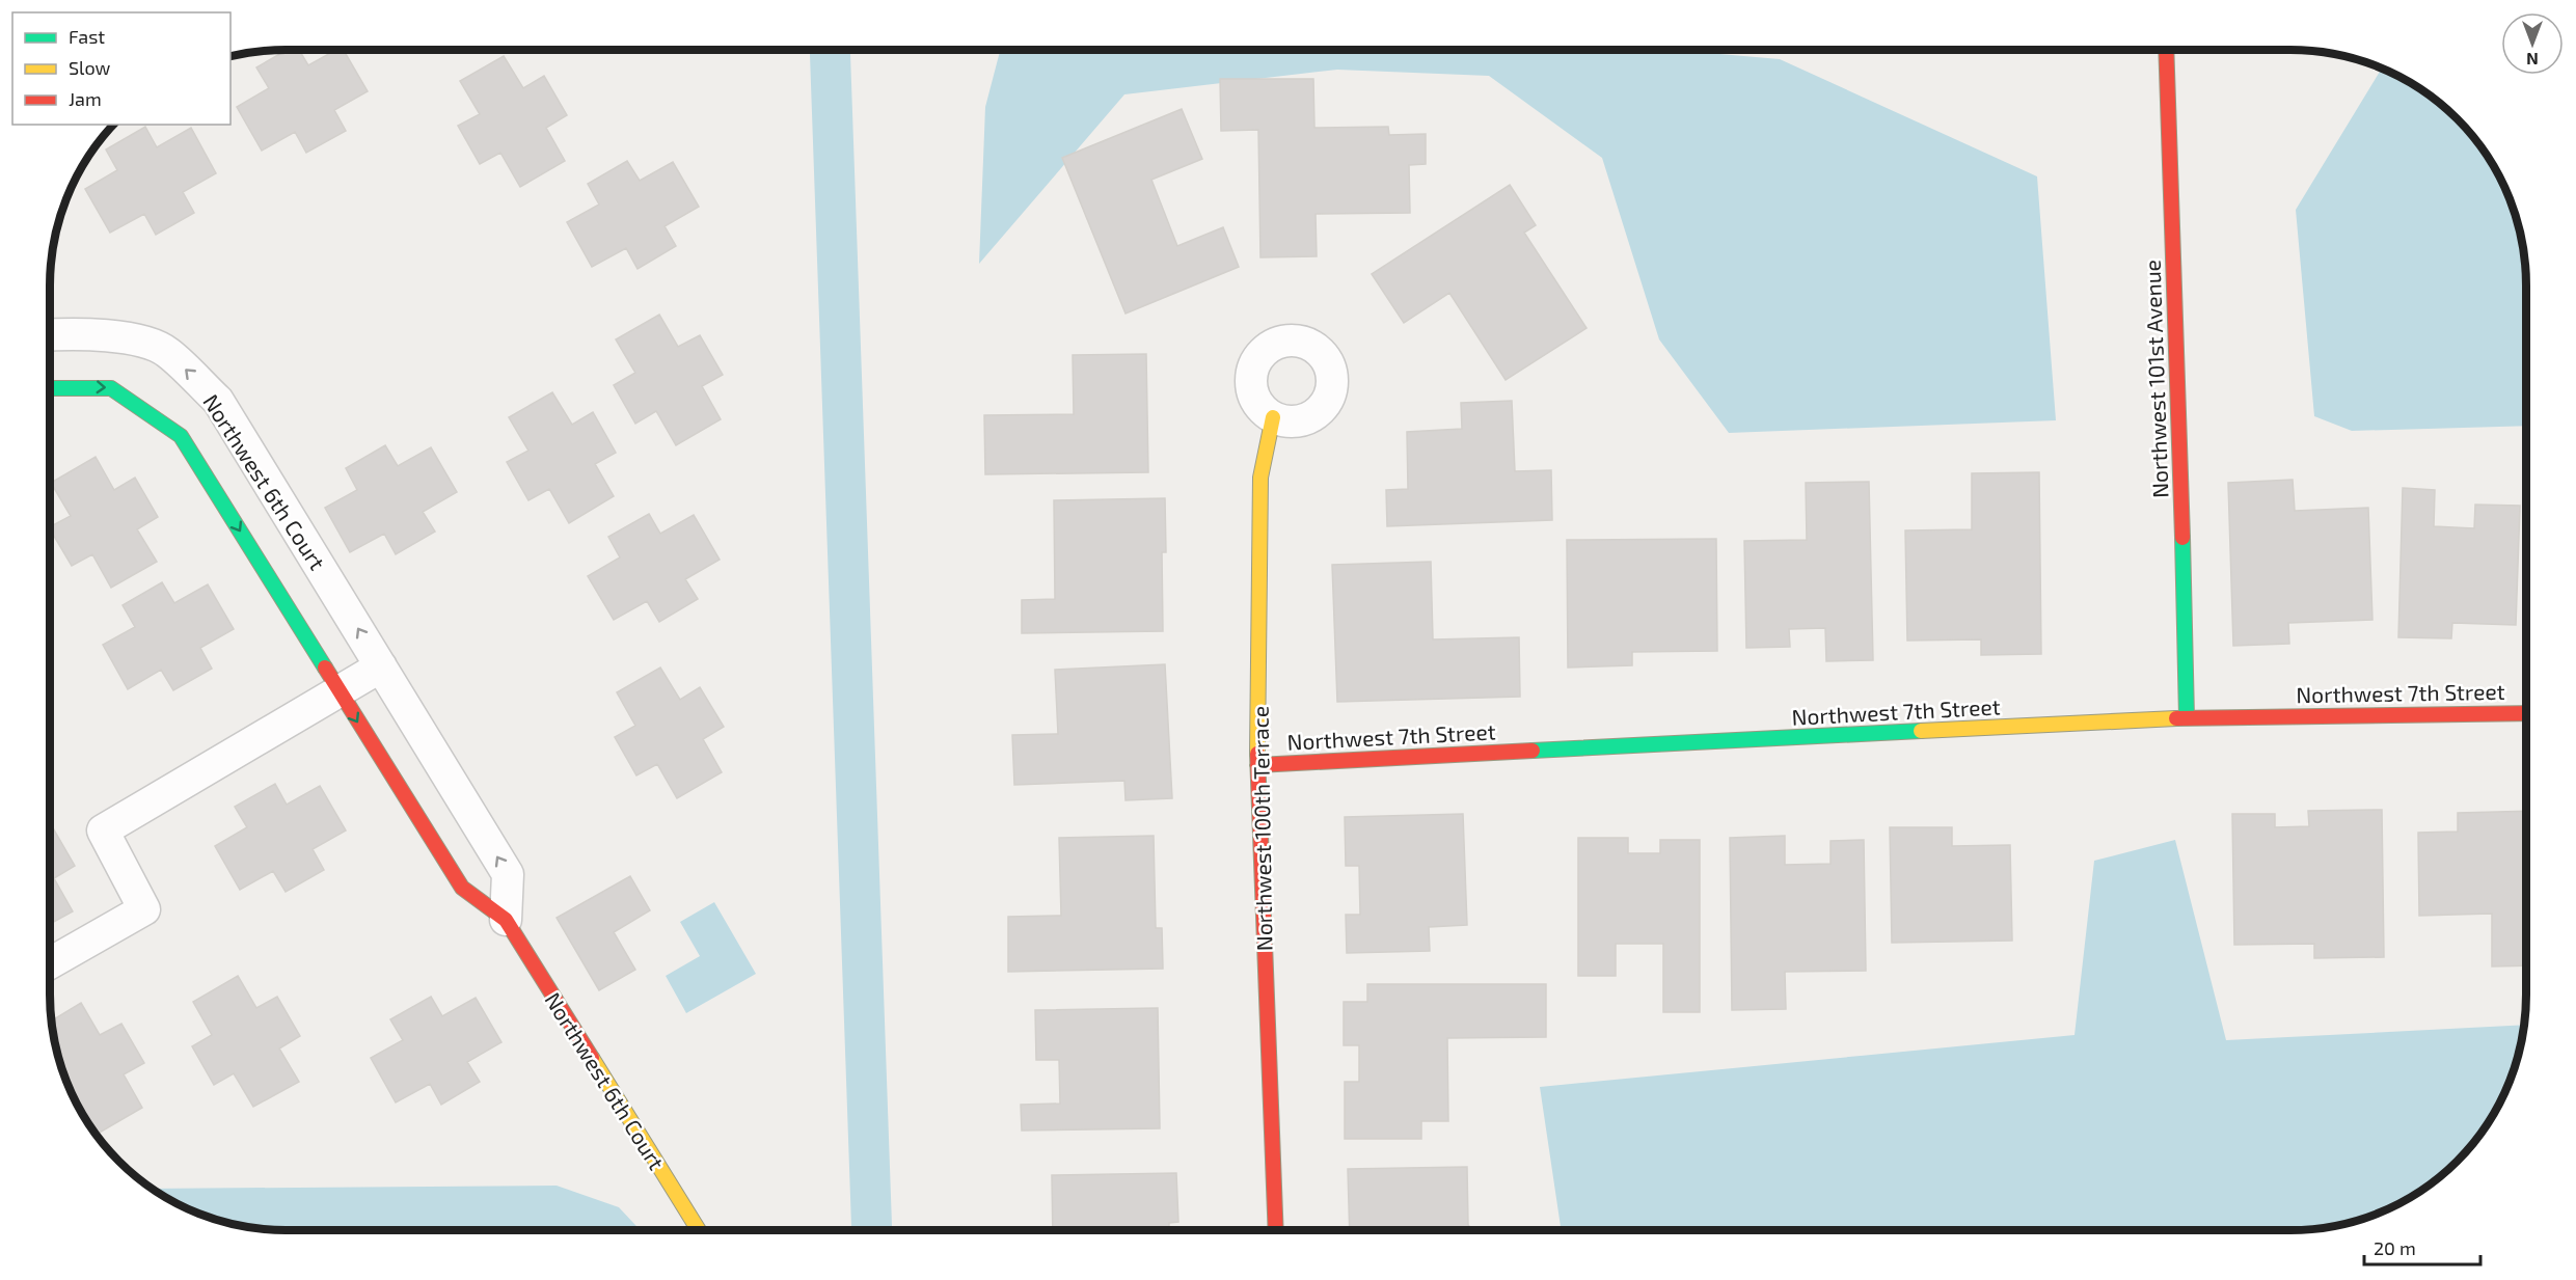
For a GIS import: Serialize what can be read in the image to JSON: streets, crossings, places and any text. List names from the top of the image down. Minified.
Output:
{"streets":{"street":["Northwest 101st Avenue","Northwest 6th Court","Northwest 7th Street","Northwest 100th Terrace"]},"crossings":[["Northwest 101st Avenue","Northwest 7th Street"],["Northwest 7th Street","Northwest 100th Terrace"]],"legend":["Fast","Slow","Jam"],"scale_bar":"20 m","north":"bottom"}
